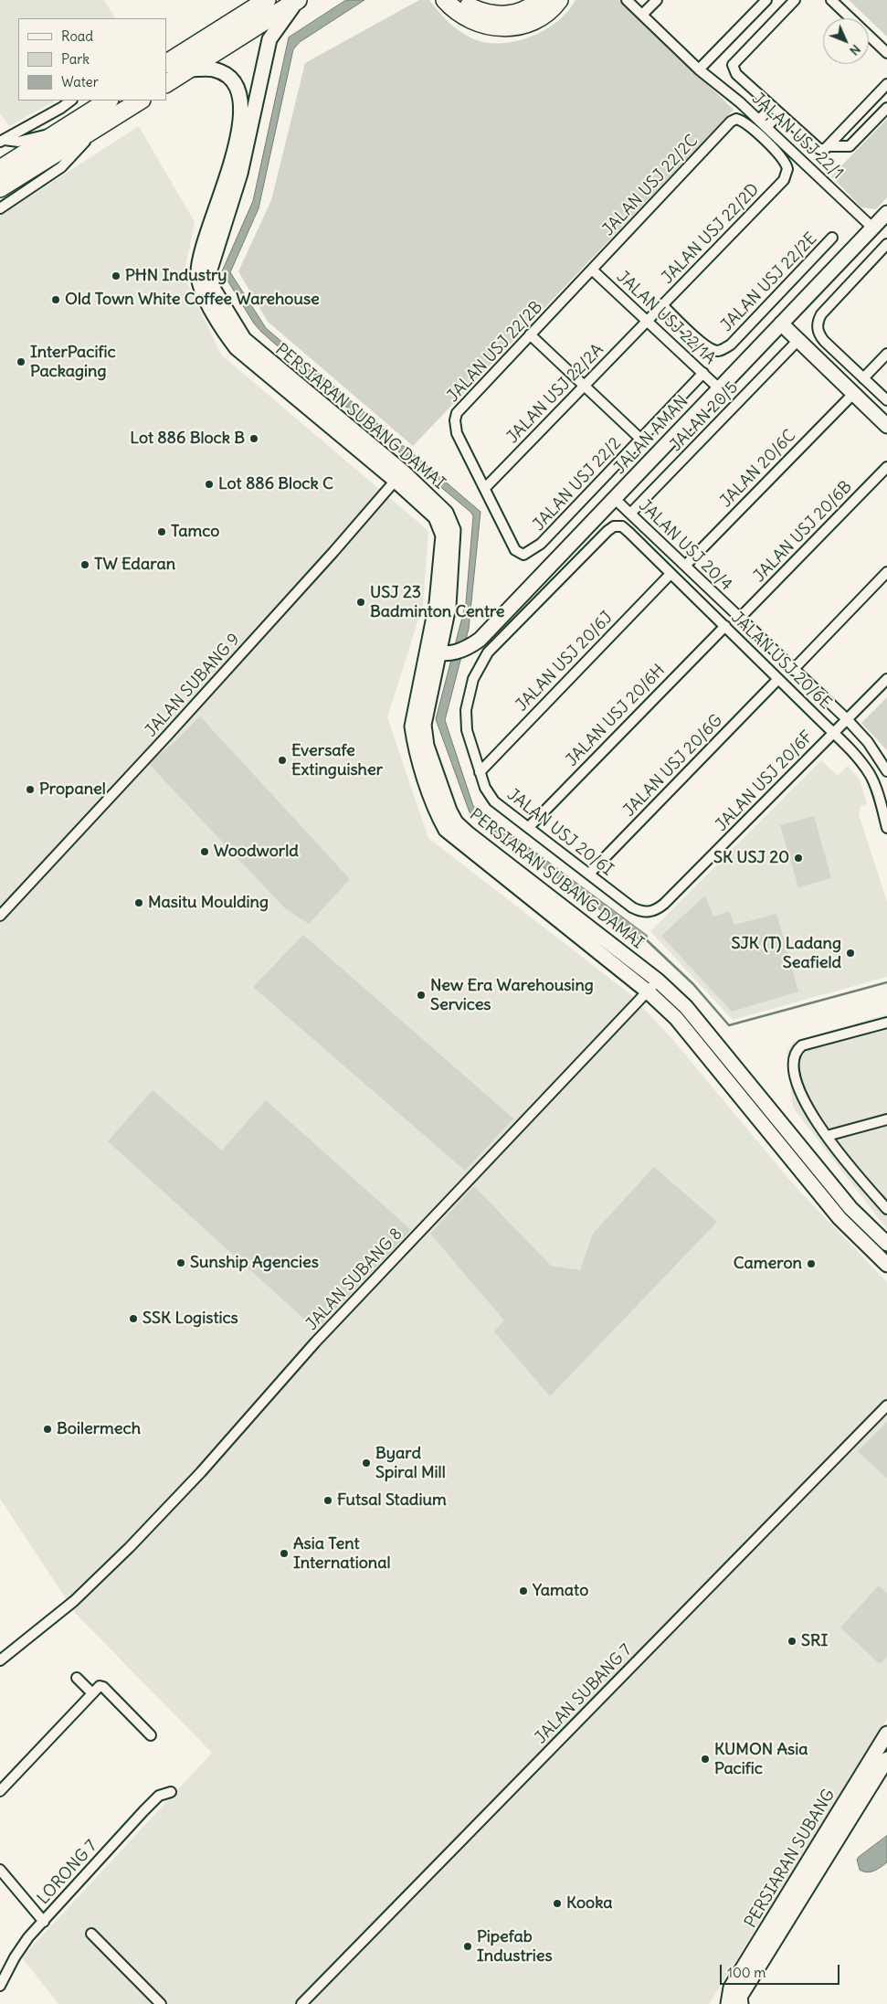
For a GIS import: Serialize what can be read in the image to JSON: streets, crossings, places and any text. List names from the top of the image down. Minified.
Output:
{"streets":{"street":["JALAN USJ 22/1","JALAN USJ 22/2C","JALAN USJ 22/2D","JALAN USJ 22/2E","JALAN USJ 22/1A","JALAN USJ 22/2B","JALAN USJ 22/2A","PERSIARAN SUBANG DAMAI","JALAN 20/5","JALAN AMAN","JALAN 20/6C","JALAN USJ 22/2","JALAN USJ 20/6B","JALAN USJ 20/4","JALAN USJ 20/6E","JALAN USJ 20/6J","JALAN SUBANG 9","JALAN USJ 20/6H","JALAN USJ 20/6G","JALAN USJ 20/6F","JALAN USJ 20/6I","JALAN SUBANG 8","JALAN SUBANG 7","PERSIARAN SUBANG","LORONG 7"]},"crossings":[["JALAN USJ 22/1","JALAN AMAN"],["JALAN USJ 22/2C","JALAN USJ 22/2D"],["JALAN USJ 22/2C","JALAN USJ 22/1A"],["JALAN USJ 22/2C","JALAN USJ 22/2B"],["JALAN USJ 22/2D","JALAN USJ 22/2E"],["JALAN USJ 22/2D","JALAN USJ 22/1A"],["JALAN USJ 22/2D","JALAN USJ 22/2A"],["JALAN USJ 22/1A","JALAN USJ 22/2B"],["JALAN USJ 22/1A","JALAN USJ 22/2A"],["JALAN USJ 22/1A","JALAN AMAN"],["JALAN USJ 22/1A","JALAN USJ 22/2"],["JALAN USJ 22/2B","JALAN USJ 22/2A"],["JALAN USJ 22/2B","JALAN USJ 22/2"],["JALAN USJ 22/2A","JALAN USJ 22/2"],["PERSIARAN SUBANG DAMAI","JALAN AMAN"],["PERSIARAN SUBANG DAMAI","JALAN SUBANG 9"],["PERSIARAN SUBANG DAMAI","JALAN SUBANG 8"],["JALAN 20/5","JALAN USJ 20/4"],["JALAN AMAN","JALAN USJ 20/4"],["JALAN 20/6C","JALAN USJ 20/4"],["JALAN USJ 20/6B","JALAN USJ 20/4"],["JALAN USJ 20/4","JALAN USJ 20/6F"],["JALAN USJ 20/6E","JALAN USJ 20/6J"],["JALAN USJ 20/6E","JALAN USJ 20/6H"],["JALAN USJ 20/6E","JALAN USJ 20/6G"],["JALAN USJ 20/6E","JALAN USJ 20/6F"],["JALAN USJ 20/6E","JALAN USJ 20/6I"],["JALAN USJ 20/6J","JALAN USJ 20/6I"],["JALAN USJ 20/6H","JALAN USJ 20/6I"],["JALAN USJ 20/6G","JALAN USJ 20/6I"],["JALAN USJ 20/6F","JALAN USJ 20/6I"]],"places":["PHN Industry","Old Town White Coffee Warehouse","InterPacific Packaging","Lot 886 Block B","Lot 886 Block C","Tamco","TW Edaran","USJ 23 Badminton Centre","Eversafe Extinguisher","Propanel","Woodworld","SK USJ 20","Masitu Moulding","SJK (T) Ladang Seafield","New Era Warehousing Services","Sunship Agencies","Cameron","SSK Logistics","Boilermech","Byard Spiral Mill","Futsal Stadium","Asia Tent International","Yamato","SRI","KUMON Asia Pacific","Kooka","Pipefab Industries"],"legend":["Road","Park","Water"],"scale_bar":"100 m","north":"bottom right"}
